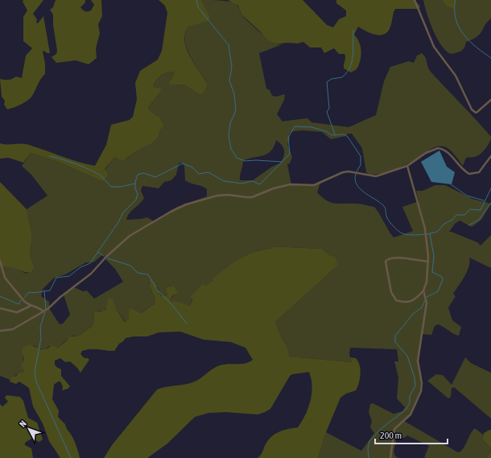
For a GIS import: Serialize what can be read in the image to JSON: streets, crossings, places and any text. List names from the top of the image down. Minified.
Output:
{"scale_bar":"200 m","north":"top left"}
